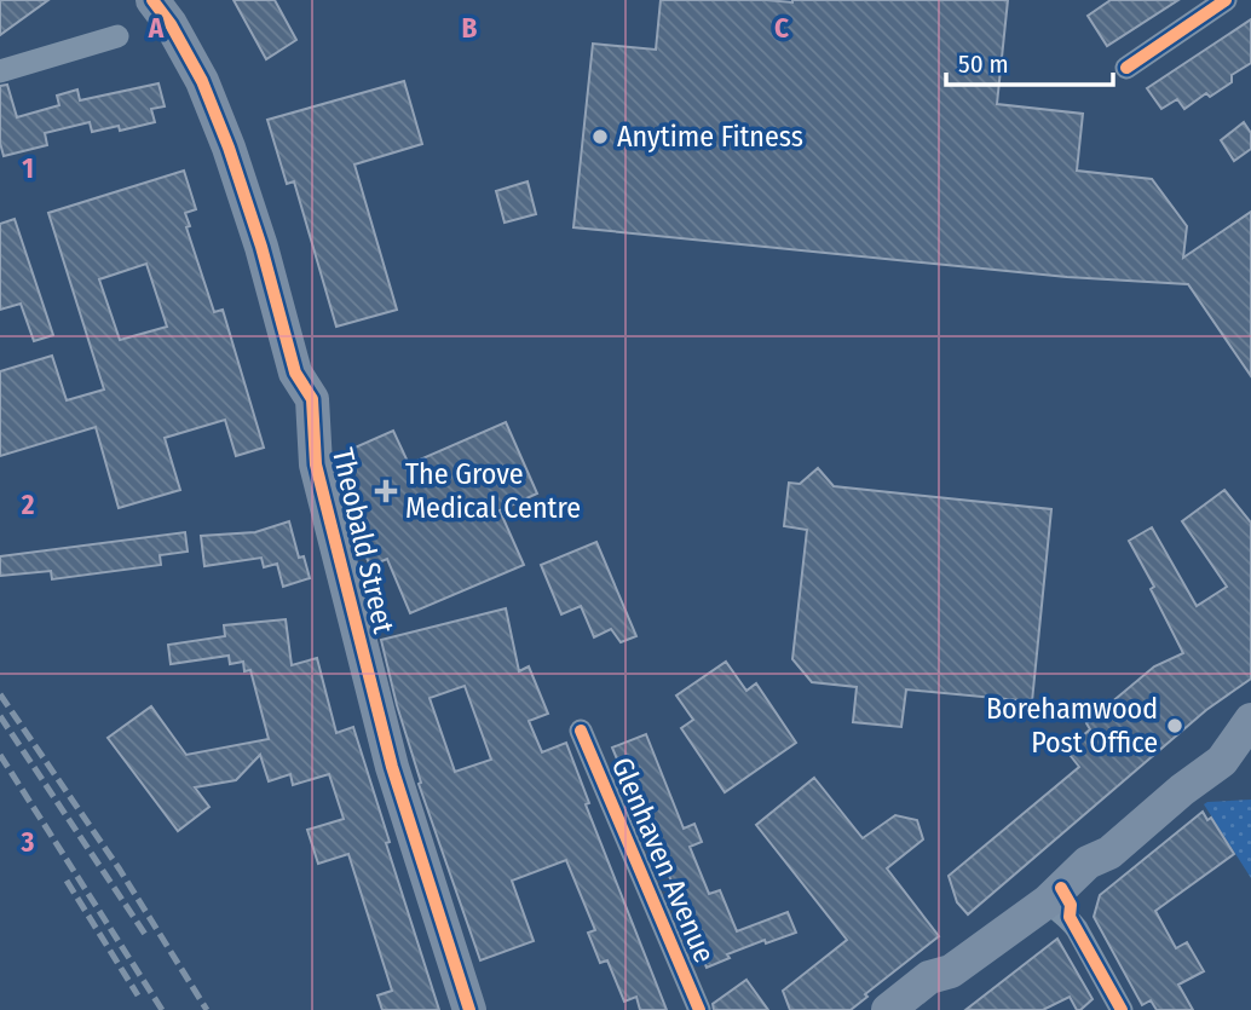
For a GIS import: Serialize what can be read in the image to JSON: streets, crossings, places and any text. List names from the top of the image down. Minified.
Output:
{"streets":{"street":["Theobald Street","Glenhaven Avenue"]},"places":{"other":["Anytime Fitness","Borehamwood Post Office"],"health":["The Grove Medical Centre"]},"scale_bar":"50 m","grid":{"columns":["A","B","C"],"rows":["1","2","3"]}}
